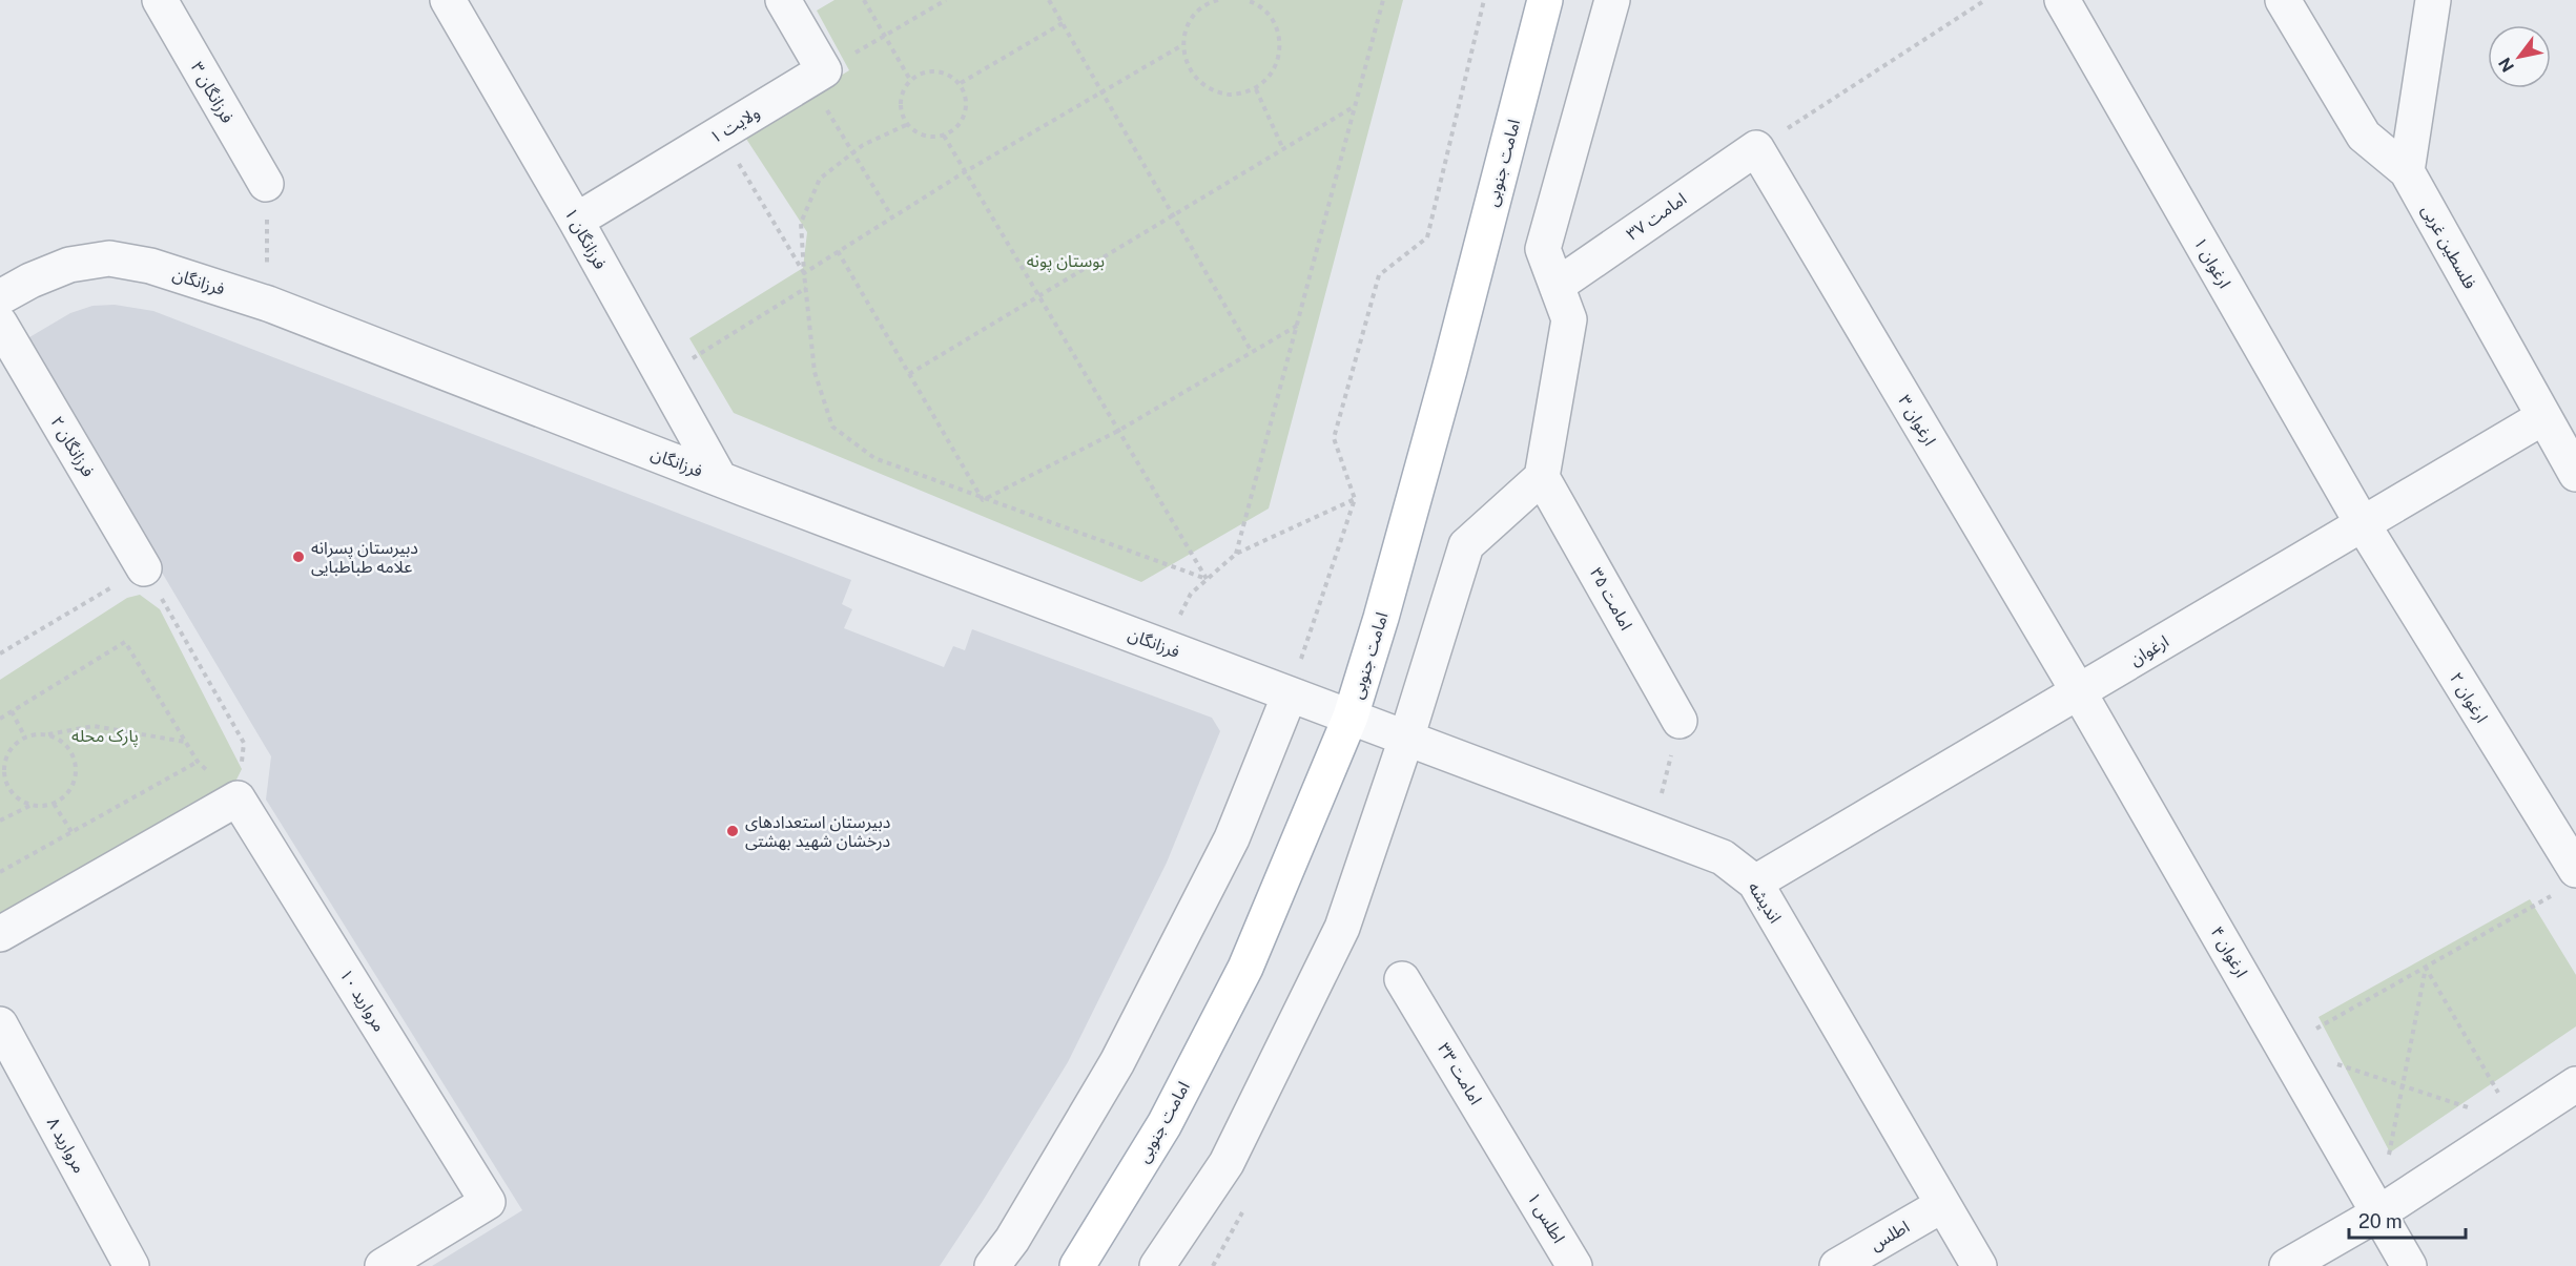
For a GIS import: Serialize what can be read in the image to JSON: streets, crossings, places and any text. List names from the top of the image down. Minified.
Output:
{"streets":{"main road":["امامت جنوبی"],"street":["فرزانگان ۳","ولایت ۱","امامت ۳۷","فرزانگان ۱","فلسطین غربی","ارغوان ۱","فرزانگان","ارغوان ۳","فرزانگان ۲","امامت ۳۵","ارغوان","ارغوان ۲","اندیشه","ارغوان ۴","مروارید ۱۰","امامت ۳۳","مروارید ۸","اطلس ۱","اطلس"]},"crossings":[["ولایت ۱","فرزانگان ۱"],["امامت جنوبی","فرزانگان"],["امامت جنوبی","اندیشه"],["امامت ۳۷","ارغوان ۳"],["فرزانگان ۱","فرزانگان"],["فلسطین غربی","ارغوان"],["ارغوان ۱","ارغوان"],["ارغوان ۱","ارغوان ۲"],["فرزانگان","اندیشه"],["ارغوان ۳","ارغوان"],["ارغوان ۳","ارغوان ۴"],["ارغوان","ارغوان ۲"],["ارغوان","اندیشه"],["ارغوان","ارغوان ۴"],["اندیشه","اطلس"],["امامت ۳۳","اطلس ۱"]],"parks":["بوستان پونه","پارک محله"],"places":["دبیرستان پسرانه علامه طباطبایی","دبیرستان استعدادهای درخشان شهید بهشتی"],"scale_bar":"20 m","north":"bottom left"}
